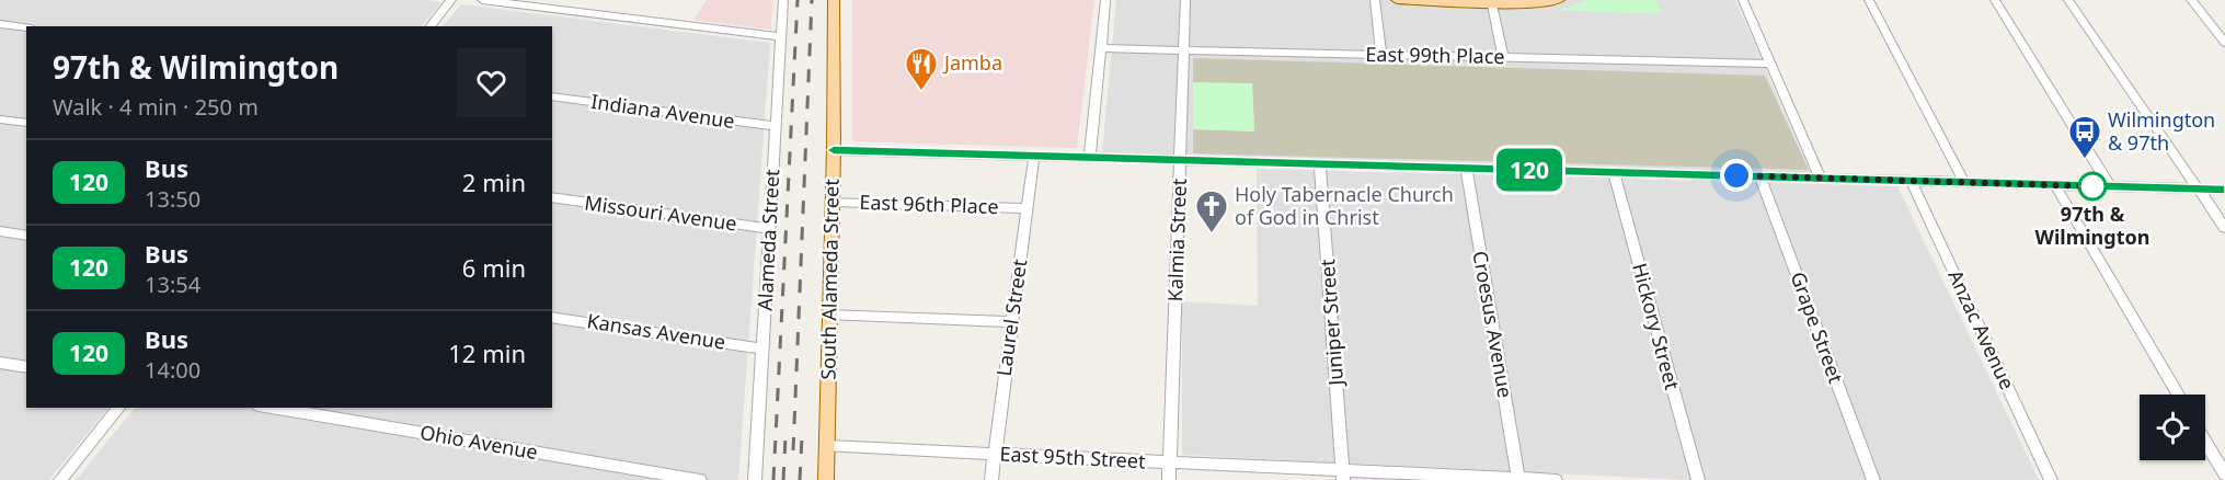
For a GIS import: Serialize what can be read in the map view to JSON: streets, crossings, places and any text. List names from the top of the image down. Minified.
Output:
{"streets":{"main road":["South Alameda Street"],"street":["East 99th Place","Indiana Avenue","East 96th Place","Missouri Avenue","Alameda Street","Kalmia Street","Laurel Street","Juniper Street","Croesus Avenue","Hickory Street","Grape Street","Anzac Avenue","Kansas Avenue","Ohio Avenue","East 95th Street"]},"crossings":[["East 99th Place","Kalmia Street"],["Indiana Avenue","Alameda Street"],["East 96th Place","South Alameda Street"],["East 96th Place","Laurel Street"],["Missouri Avenue","Alameda Street"],["Alameda Street","Kansas Avenue"],["Kalmia Street","East 95th Street"],["South Alameda Street","East 95th Street"],["Laurel Street","East 95th Street"],["Juniper Street","East 95th Street"],["Croesus Avenue","East 95th Street"]],"places":{"restaurant":["Jamba"],"bus stop":["Wilmington & 97th"],"other":["97th & Wilmington"],"church":["Holy Tabernacle Church of God in Christ"]},"lines":["bus line 120"],"page":{"on_map":"120","heading":["97th & Wilmington","Walk · 4 min · 250 m"],"list":[{"mark":"120","name":"Bus","note":"13:50","value":"2 min"},{"mark":"120","name":"Bus","note":"13:54","value":"6 min"},{"mark":"120","name":"Bus","note":"14:00","value":"12 min"}]}}
